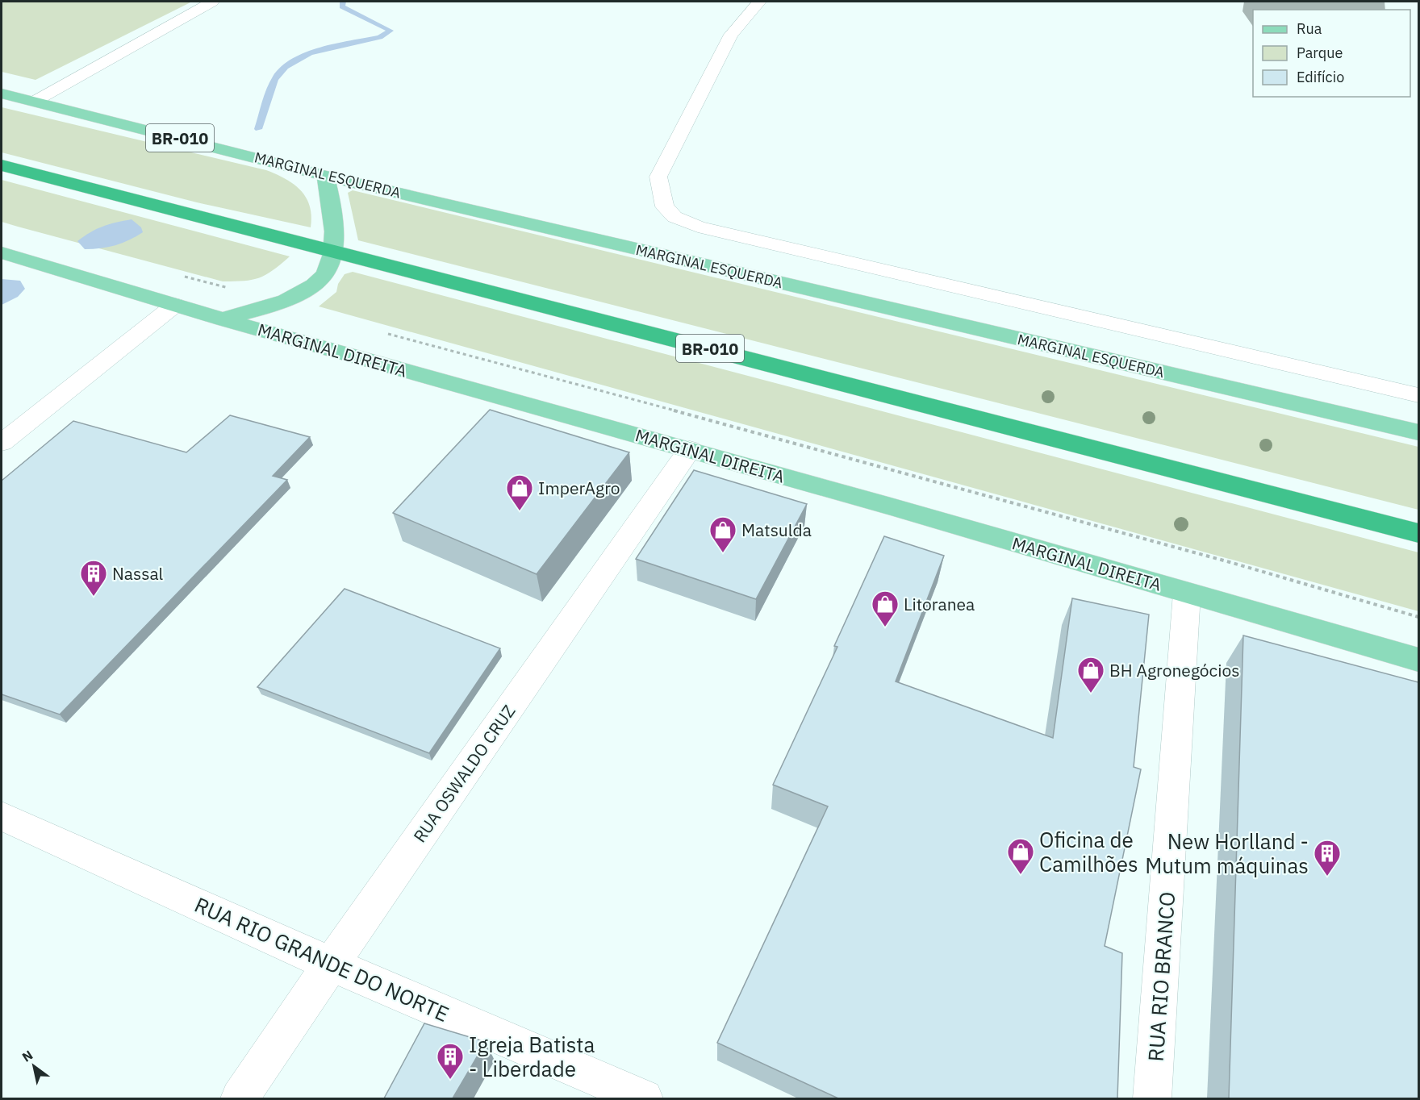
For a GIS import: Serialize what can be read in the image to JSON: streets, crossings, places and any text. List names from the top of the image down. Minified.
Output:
{"streets":{"highway":["BR-010"],"main road":["MARGINAL ESQUERDA","MARGINAL DIREITA"],"street":["RUA OSWALDO CRUZ","RUA RIO GRANDE DO NORTE","RUA RIO BRANCO"]},"crossings":[["MARGINAL DIREITA","RUA OSWALDO CRUZ"],["MARGINAL DIREITA","RUA RIO BRANCO"],["RUA OSWALDO CRUZ","RUA RIO GRANDE DO NORTE"]],"places":{"shop":["ImperAgro","Matsulda","Litoranea","BH Agronegócios","Oficina de Camilhões"],"building":["Nassal","New Horlland - Mutum máquinas","Igreja Batista - Liberdade"]},"legend":["Rua","Parque","Edifício"],"north":"top left"}
